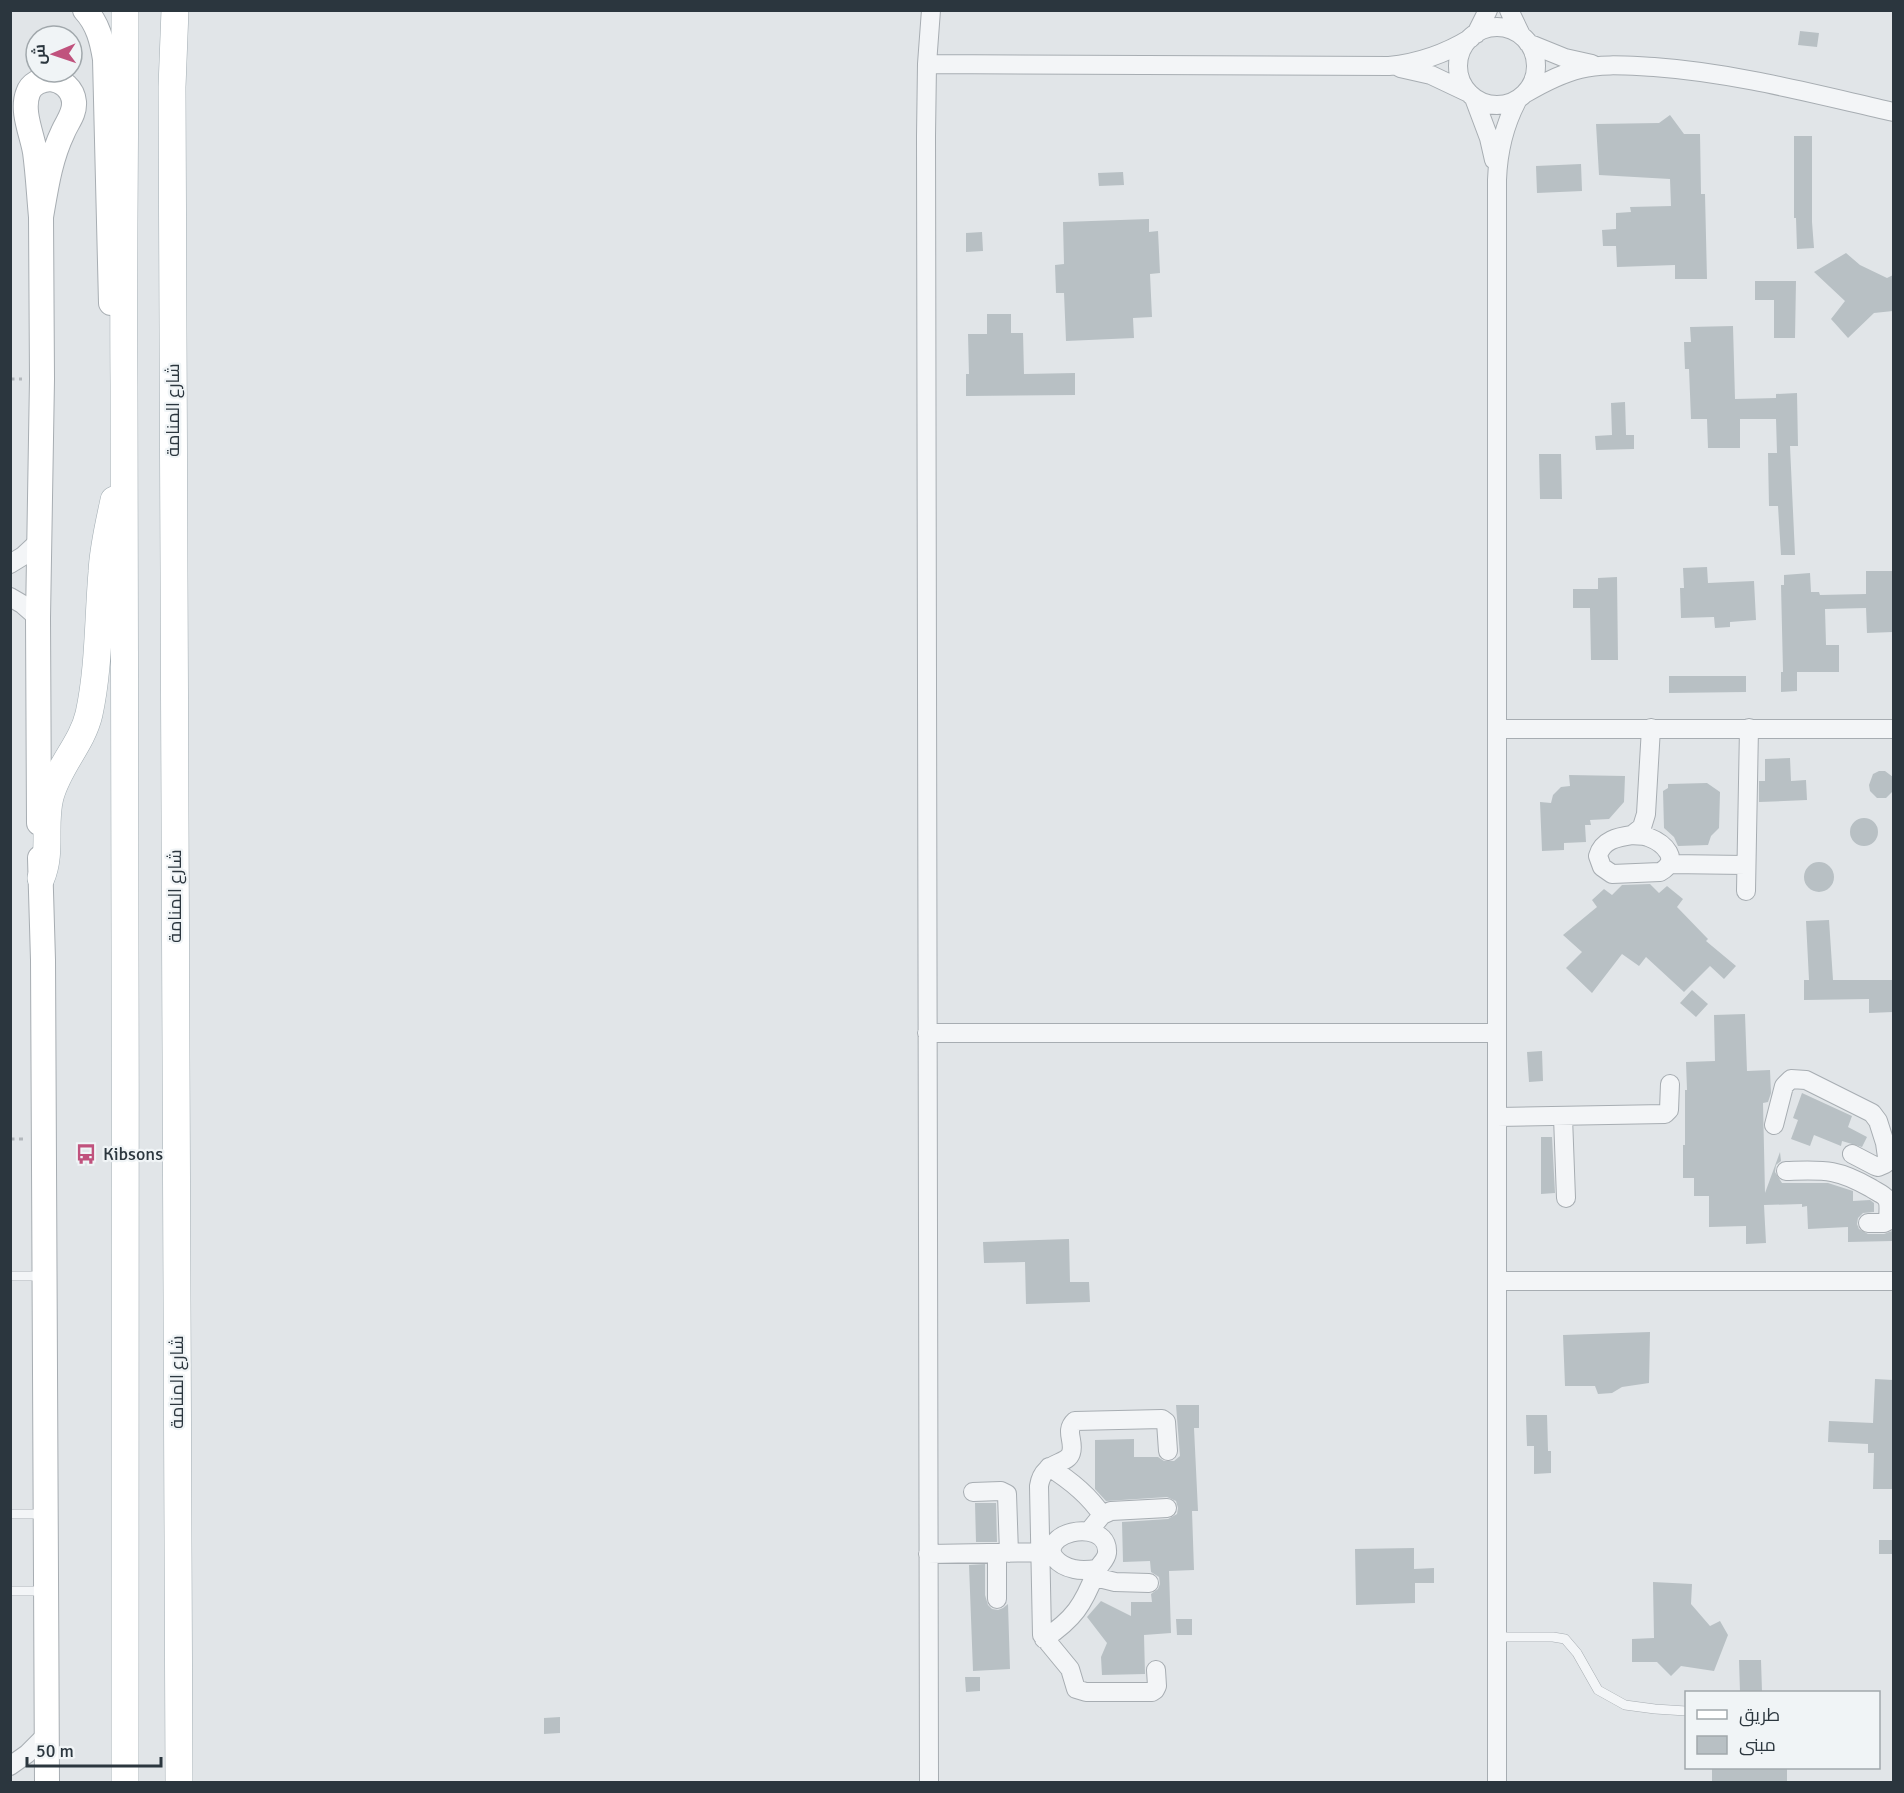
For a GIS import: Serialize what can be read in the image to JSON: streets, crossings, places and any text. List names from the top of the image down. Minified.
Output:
{"streets":{"main road":["شارع المنامة"]},"places":{"bus stop":["Kibsons"]},"legend":["طريق","مبنى"],"scale_bar":"50 m","north":"left"}
